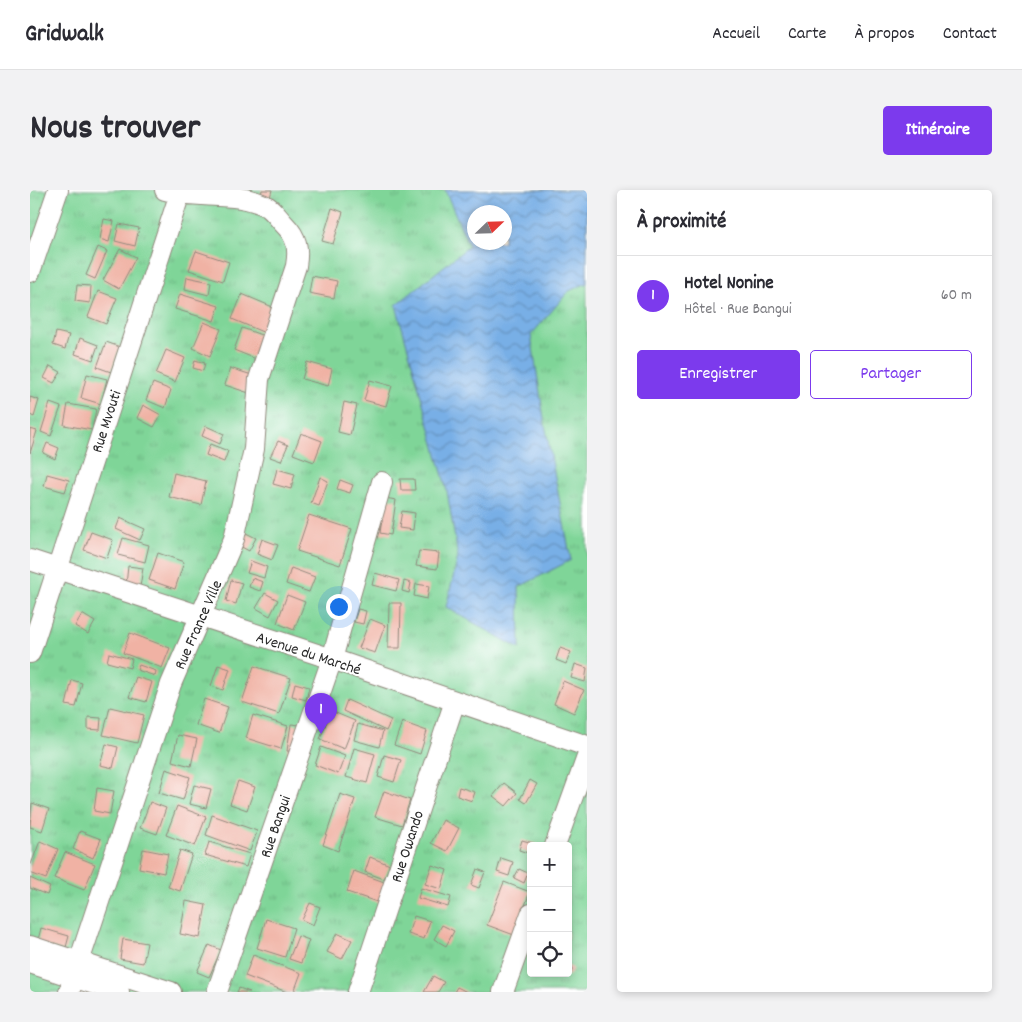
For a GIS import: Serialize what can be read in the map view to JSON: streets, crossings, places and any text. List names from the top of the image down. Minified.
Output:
{"streets":{"street":["Rue Mvouti","Rue France Ville","Avenue du Marché","Rue Bangui","Rue Owando"]},"crossings":[["Rue Mvouti","Rue France Ville"],["Rue Mvouti","Avenue du Marché"],["Rue France Ville","Avenue du Marché"],["Avenue du Marché","Rue Bangui"],["Avenue du Marché","Rue Owando"]],"north":"top right","page":{"header":"Gridwalk","nav":["Accueil","Carte","À propos","Contact"],"title":"Nous trouver","buttons":["Itinéraire",["Enregistrer","Partager"]],"heading":"À proximité","list":[{"mark":"1","name":"Hotel Nonine","note":"Hôtel · Rue Bangui","value":"60 m"}],"pins":"1","map_buttons":["+","−"]}}
